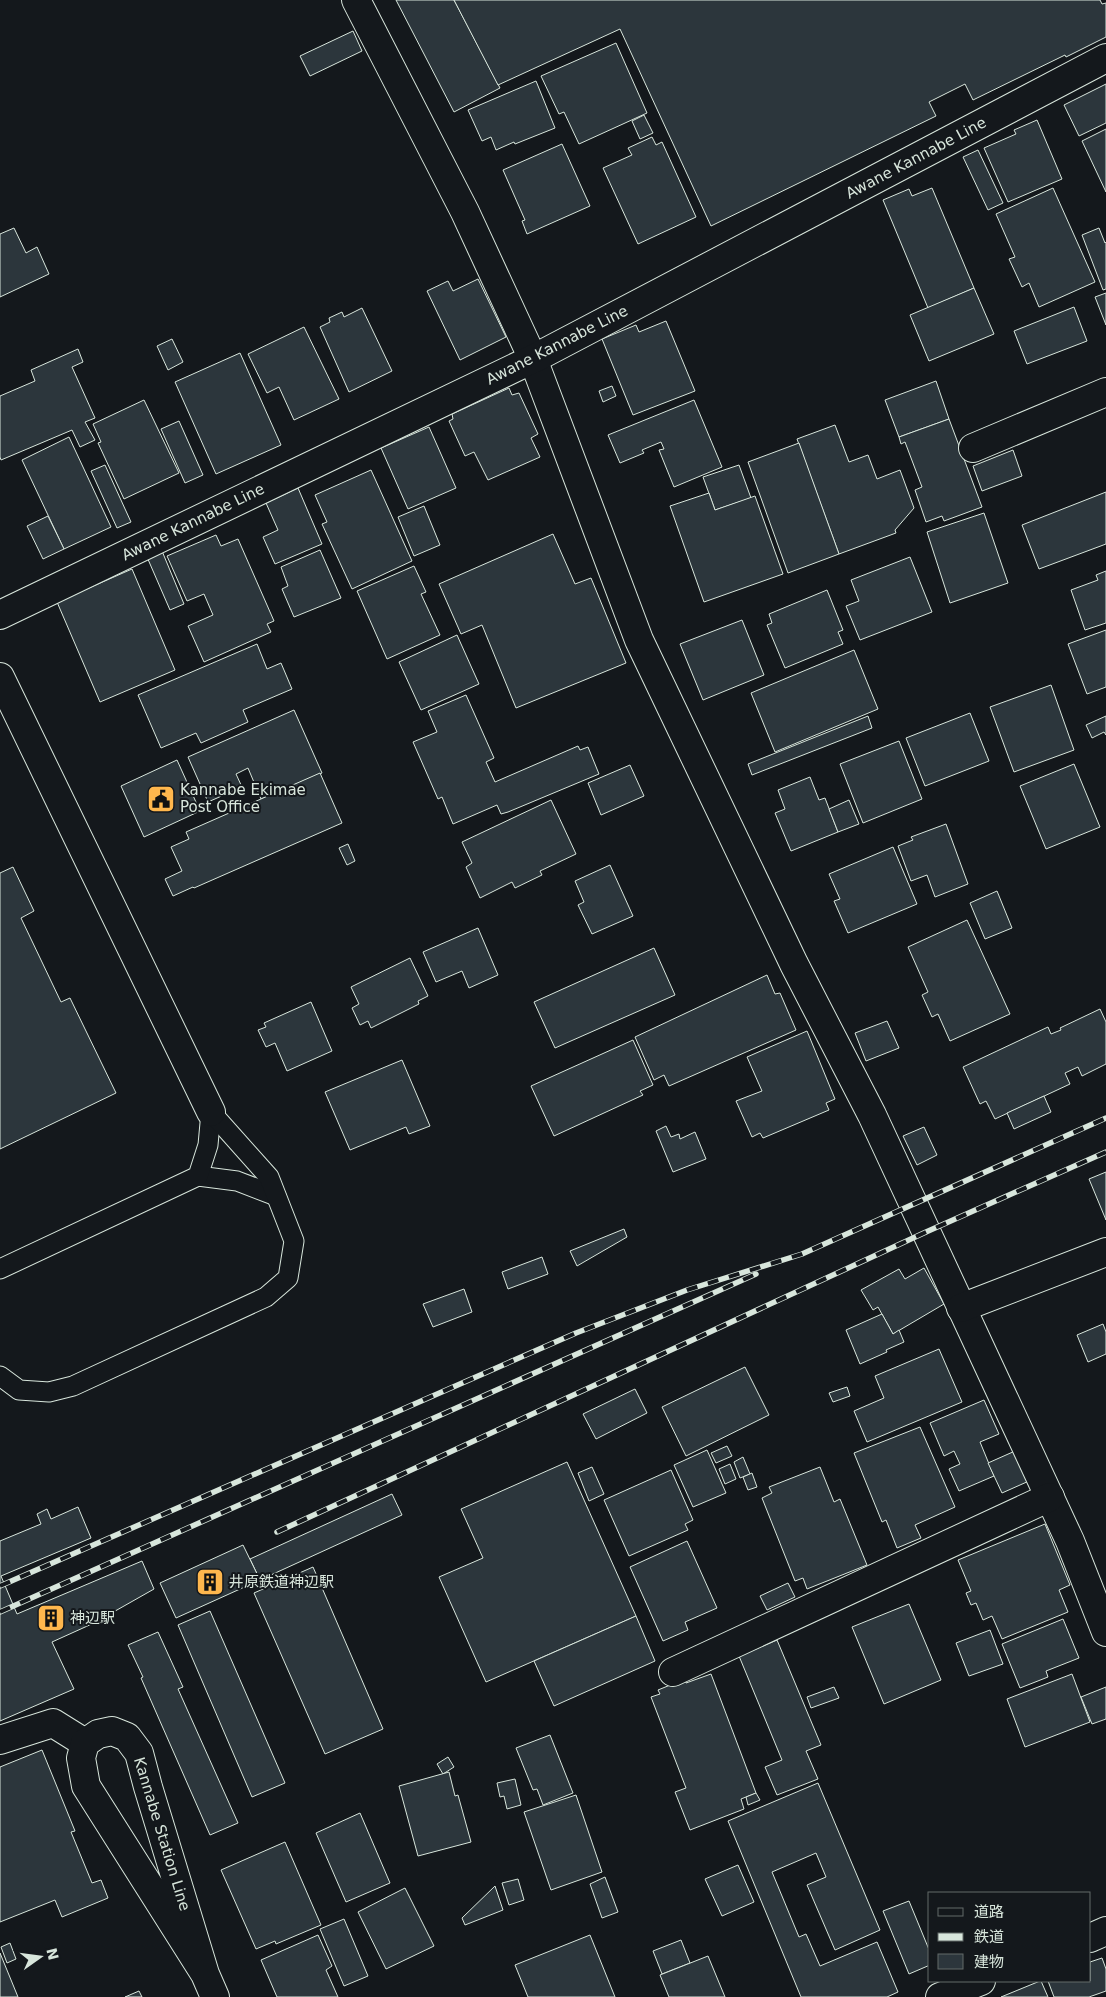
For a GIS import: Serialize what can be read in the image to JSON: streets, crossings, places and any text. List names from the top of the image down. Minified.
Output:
{"streets":{"street":["Awane Kannabe Line","Kannabe Station Line"]},"places":{"public building":["Kannabe Ekimae Post Office"],"building":["井原鉄道神辺駅","神辺駅"]},"legend":["道路","鉄道","建物"],"north":"right"}
